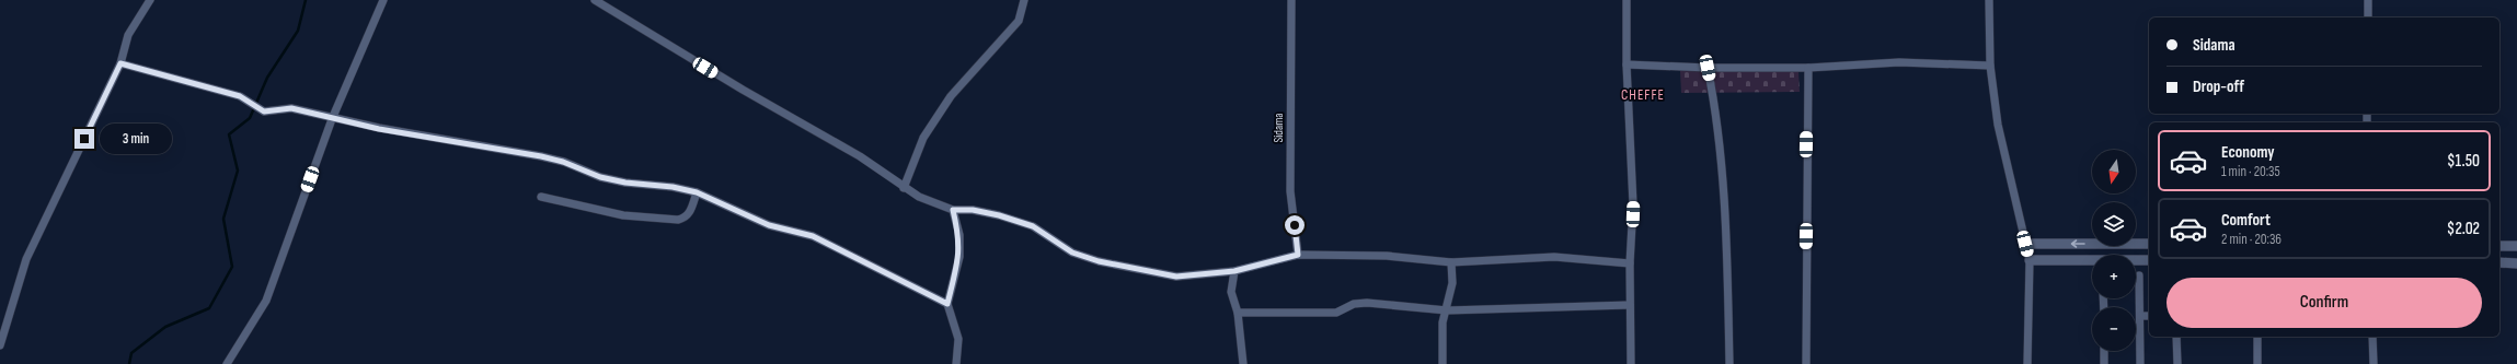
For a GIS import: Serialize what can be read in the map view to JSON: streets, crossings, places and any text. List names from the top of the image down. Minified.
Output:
{"streets":{"street":["Sidama"]},"districts":["CHEFFE"],"north":"bottom","page":{"banner":["Sidama","Drop-off"],"bubble":"3 min","list":[{"name":"Economy","note":"1 min · 20:35","value":"$1.50"},{"name":"Comfort","note":"2 min · 20:36","value":"$2.02"}],"map_buttons":["+","−"],"buttons":"Confirm"}}
